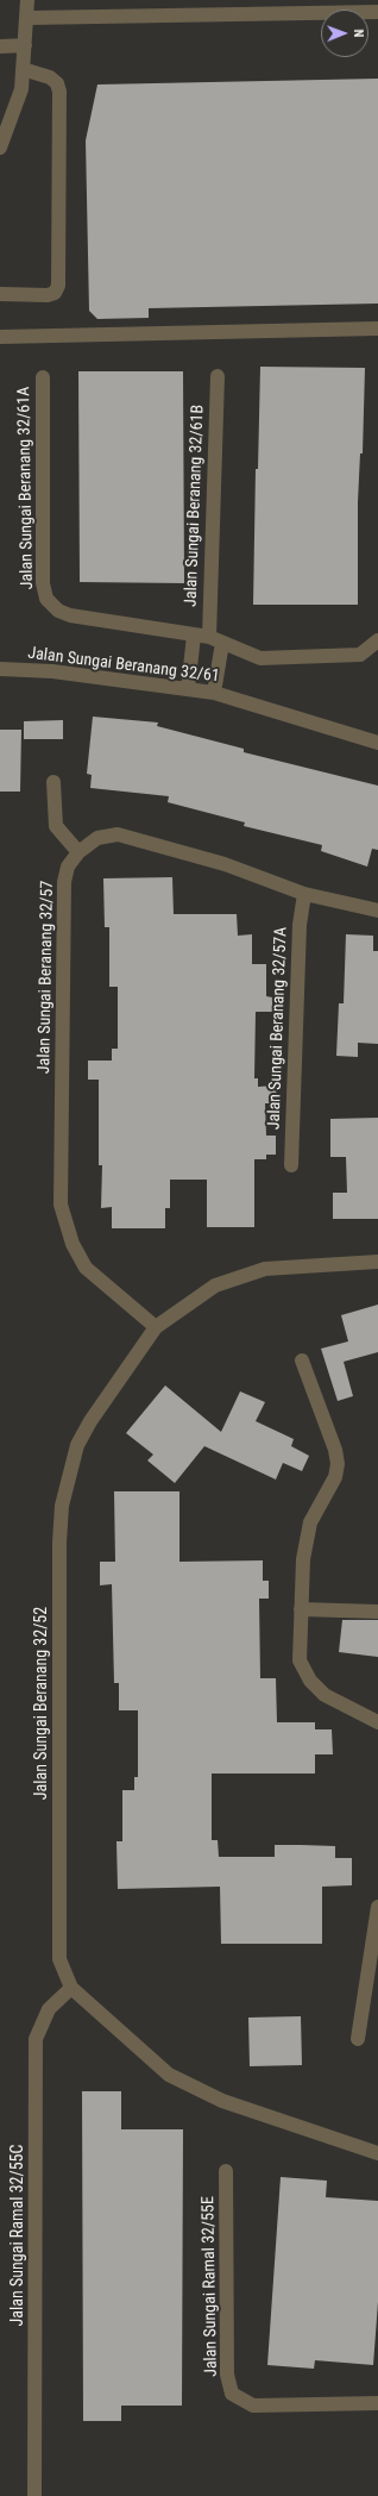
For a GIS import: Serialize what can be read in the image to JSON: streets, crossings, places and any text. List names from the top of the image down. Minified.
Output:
{"streets":{"street":["Jalan Sungai Beranang 32/61A","Jalan Sungai Beranang 32/61B","Jalan Sungai Beranang 32/61","Jalan Sungai Beranang 32/57","Jalan Sungai Beranang 32/57A","Jalan Sungai Beranang 32/52","Jalan Sungai Ramal 32/55C","Jalan Sungai Ramal 32/55E"]},"crossings":[["Jalan Sungai Beranang 32/57","Jalan Sungai Beranang 32/57A"],["Jalan Sungai Beranang 32/57","Jalan Sungai Beranang 32/52"],["Jalan Sungai Beranang 32/52","Jalan Sungai Ramal 32/55C"]],"north":"right"}
